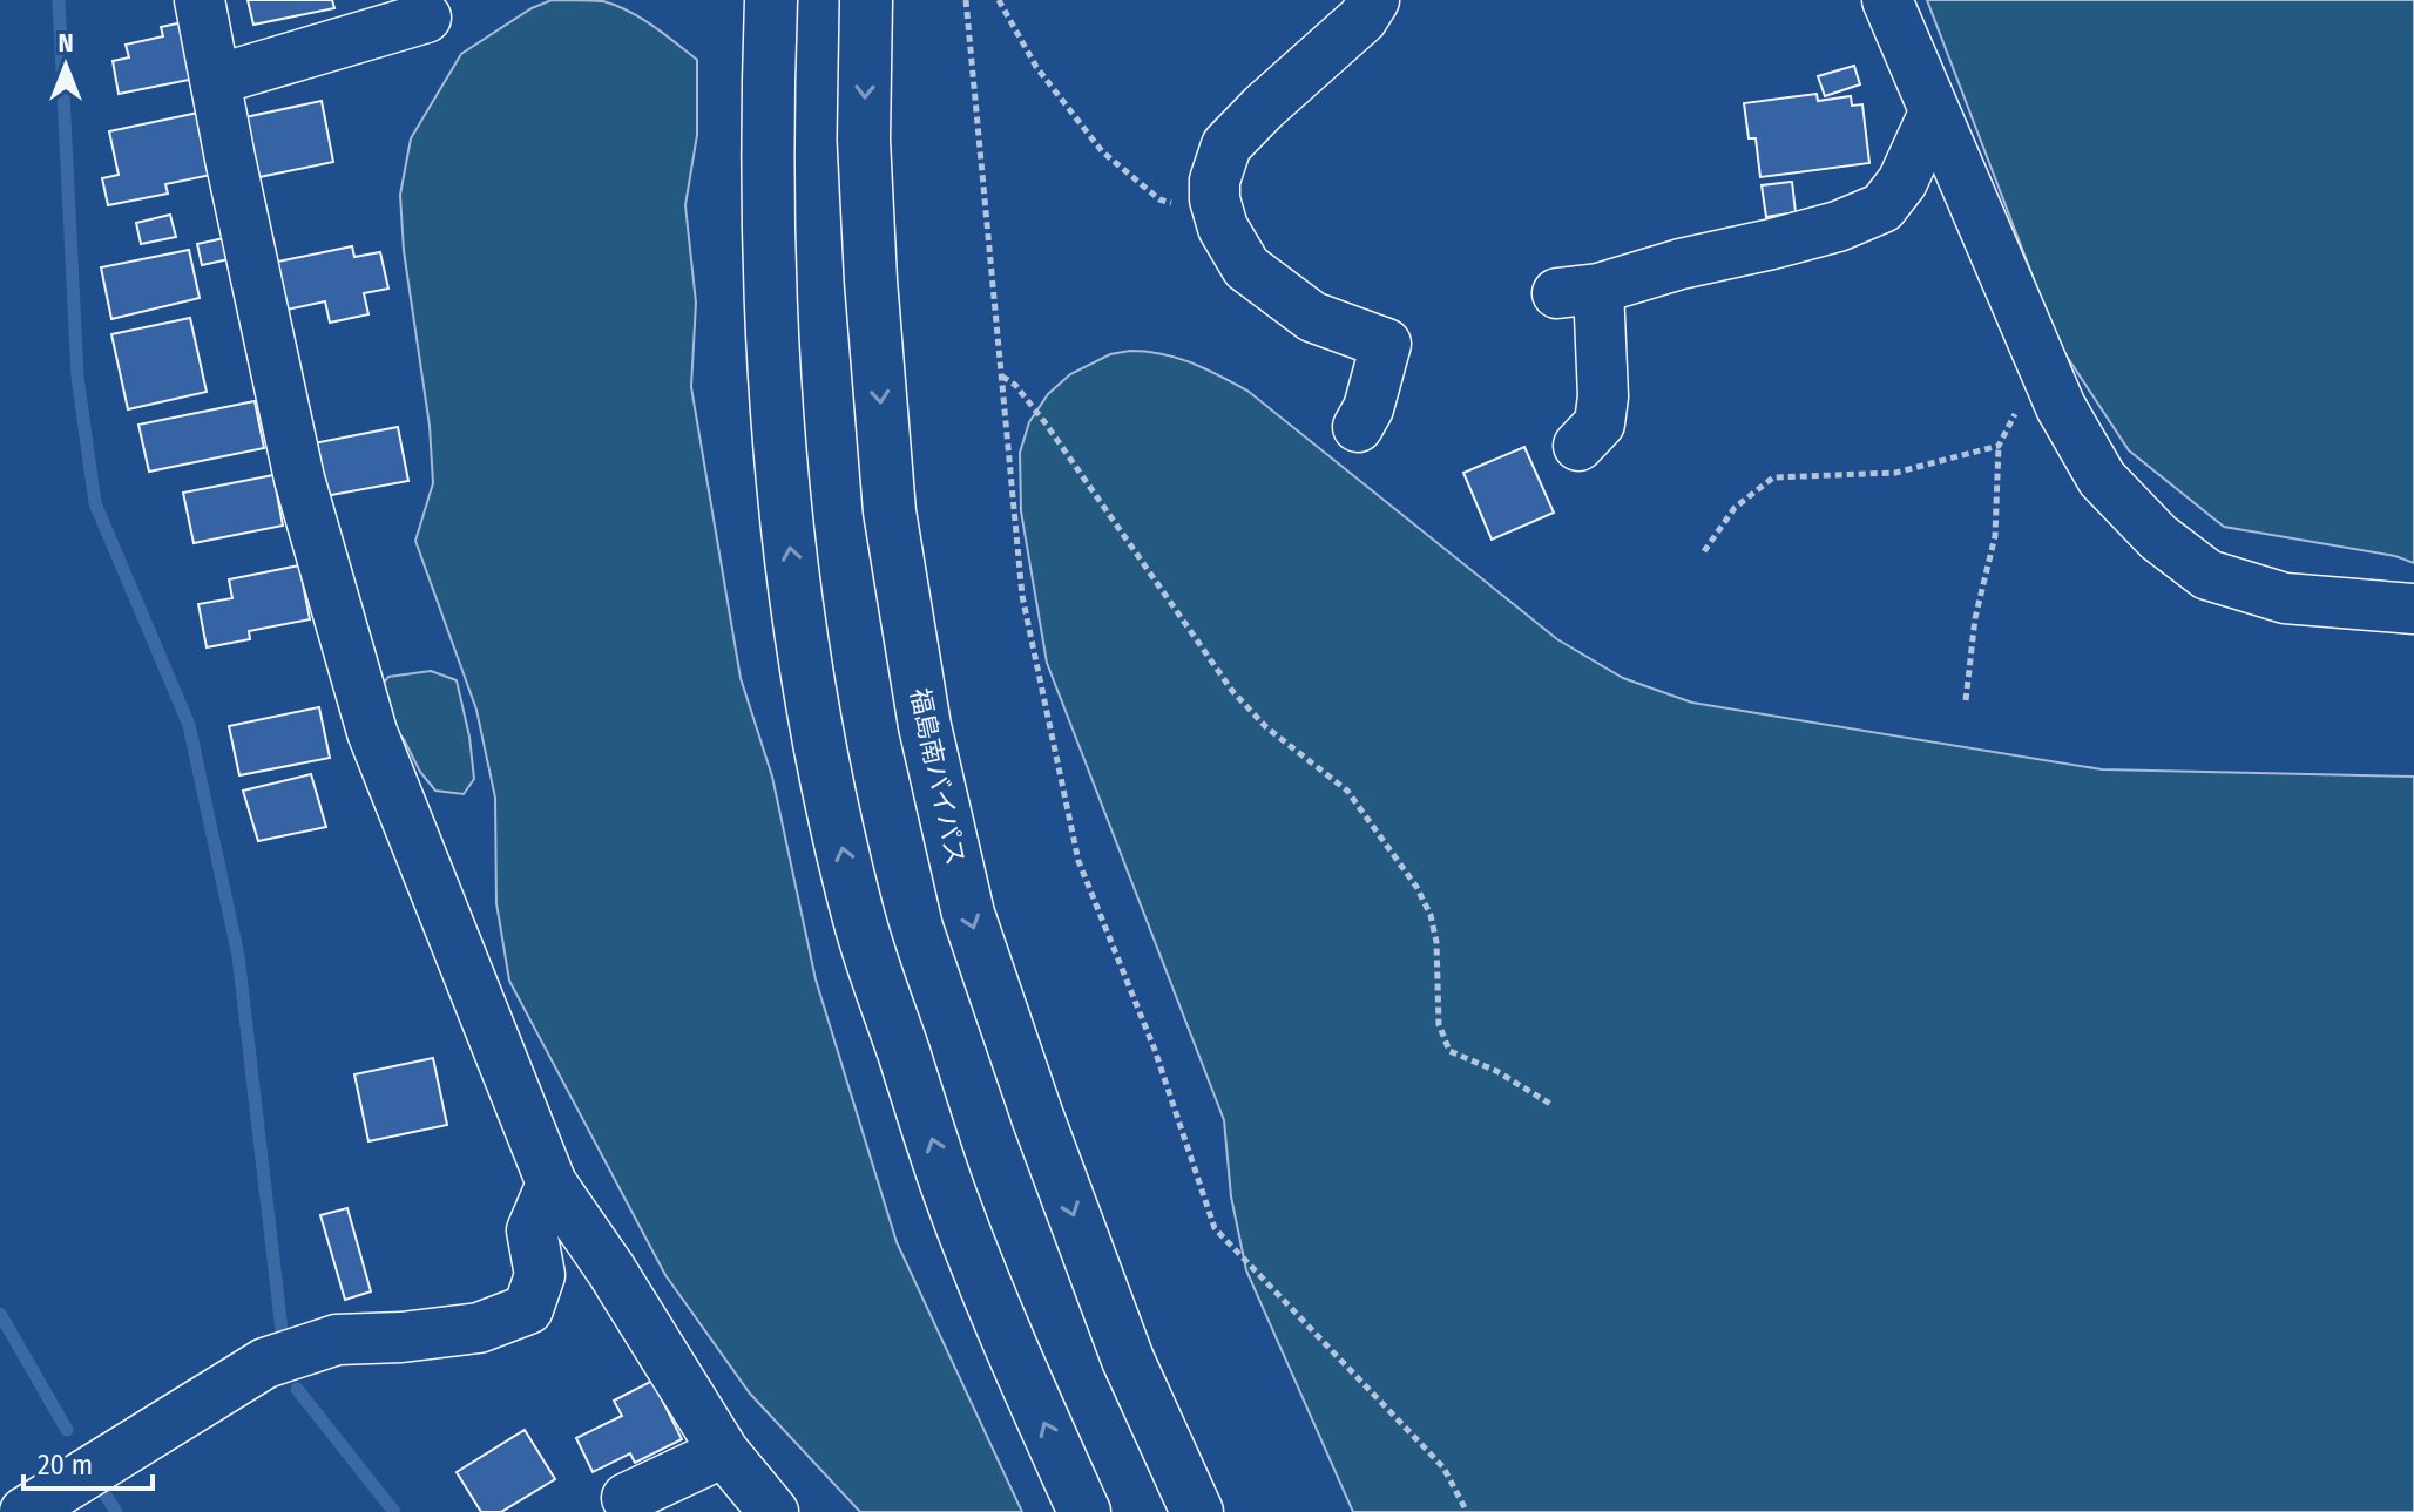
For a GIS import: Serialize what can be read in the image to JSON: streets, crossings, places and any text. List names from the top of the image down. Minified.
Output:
{"streets":{"highway":["福島南バイパス"]},"scale_bar":"20 m","north":"top"}
